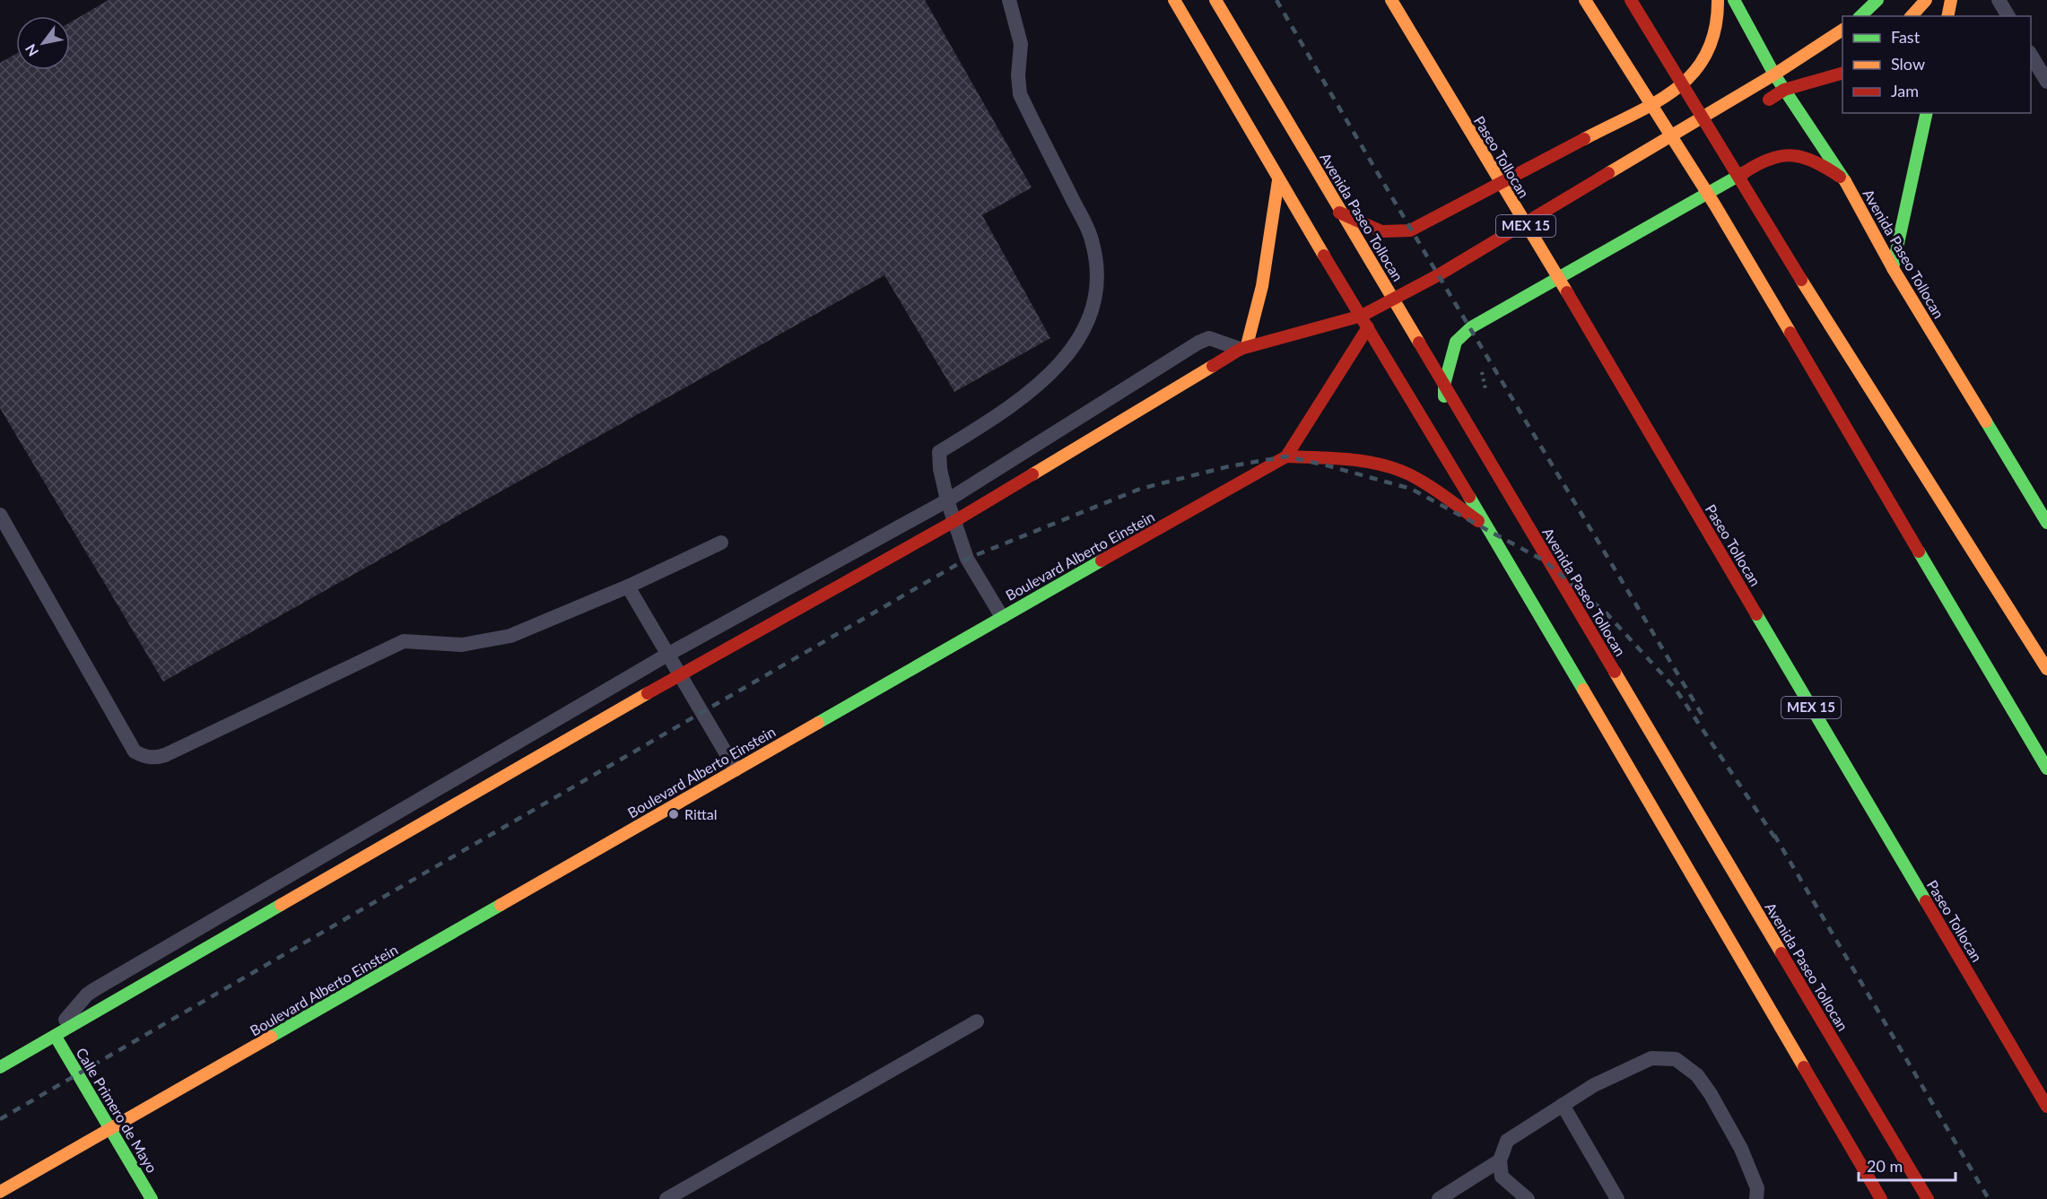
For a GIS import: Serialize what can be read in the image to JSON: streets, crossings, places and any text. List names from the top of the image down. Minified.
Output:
{"streets":{"main road":["Paseo Tollocan","Avenida Paseo Tollocan","MEX 15","Boulevard Alberto Einstein","Calle Primero de Mayo"]},"crossings":[["Boulevard Alberto Einstein","Calle Primero de Mayo"]],"places":["Rittal"],"legend":["Fast","Slow","Jam"],"scale_bar":"20 m","north":"bottom left"}
